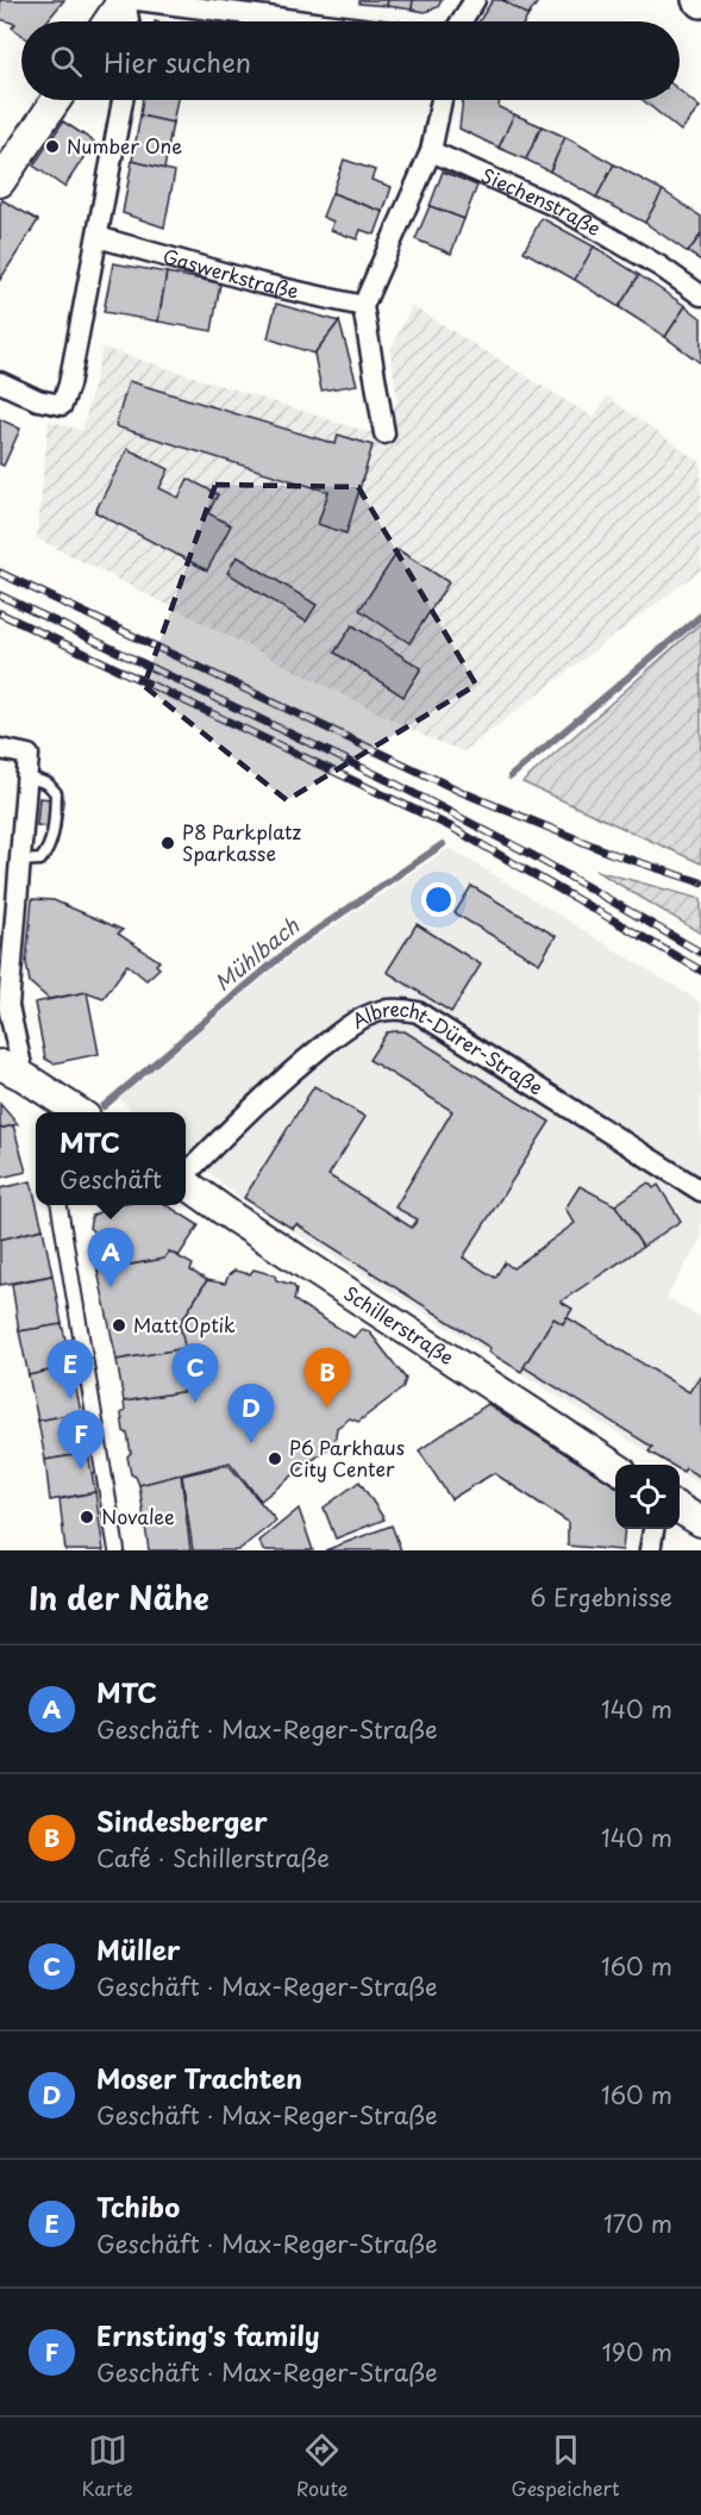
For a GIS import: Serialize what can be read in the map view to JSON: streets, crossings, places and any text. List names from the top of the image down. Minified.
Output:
{"streets":{"main road":["Schillerstraße"],"street":["Siechenstraße","Gaswerkstraße","Albrecht-Dürer-Straße"]},"water":["Mühlbach"],"places":["Number One","P8 Parkplatz Sparkasse","Matt Optik","P6 Parkhaus City Center","Novalee"],"page":{"search":"Hier suchen","popup":["MTC","Geschäft"],"pins":["A","E","C","B","D","F"],"heading":["In der Nähe","6 Ergebnisse"],"list":[{"mark":"A","name":"MTC","note":"Geschäft · Max-Reger-Straße","value":"140 m"},{"mark":"B","name":"Sindesberger","note":"Café · Schillerstraße","value":"140 m"},{"mark":"C","name":"Müller","note":"Geschäft · Max-Reger-Straße","value":"160 m"},{"mark":"D","name":"Moser Trachten","note":"Geschäft · Max-Reger-Straße","value":"160 m"},{"mark":"E","name":"Tchibo","note":"Geschäft · Max-Reger-Straße","value":"170 m"},{"mark":"F","name":"Ernsting's family","note":"Geschäft · Max-Reger-Straße","value":"190 m"}],"nav":["Karte","Route","Gespeichert"]}}
